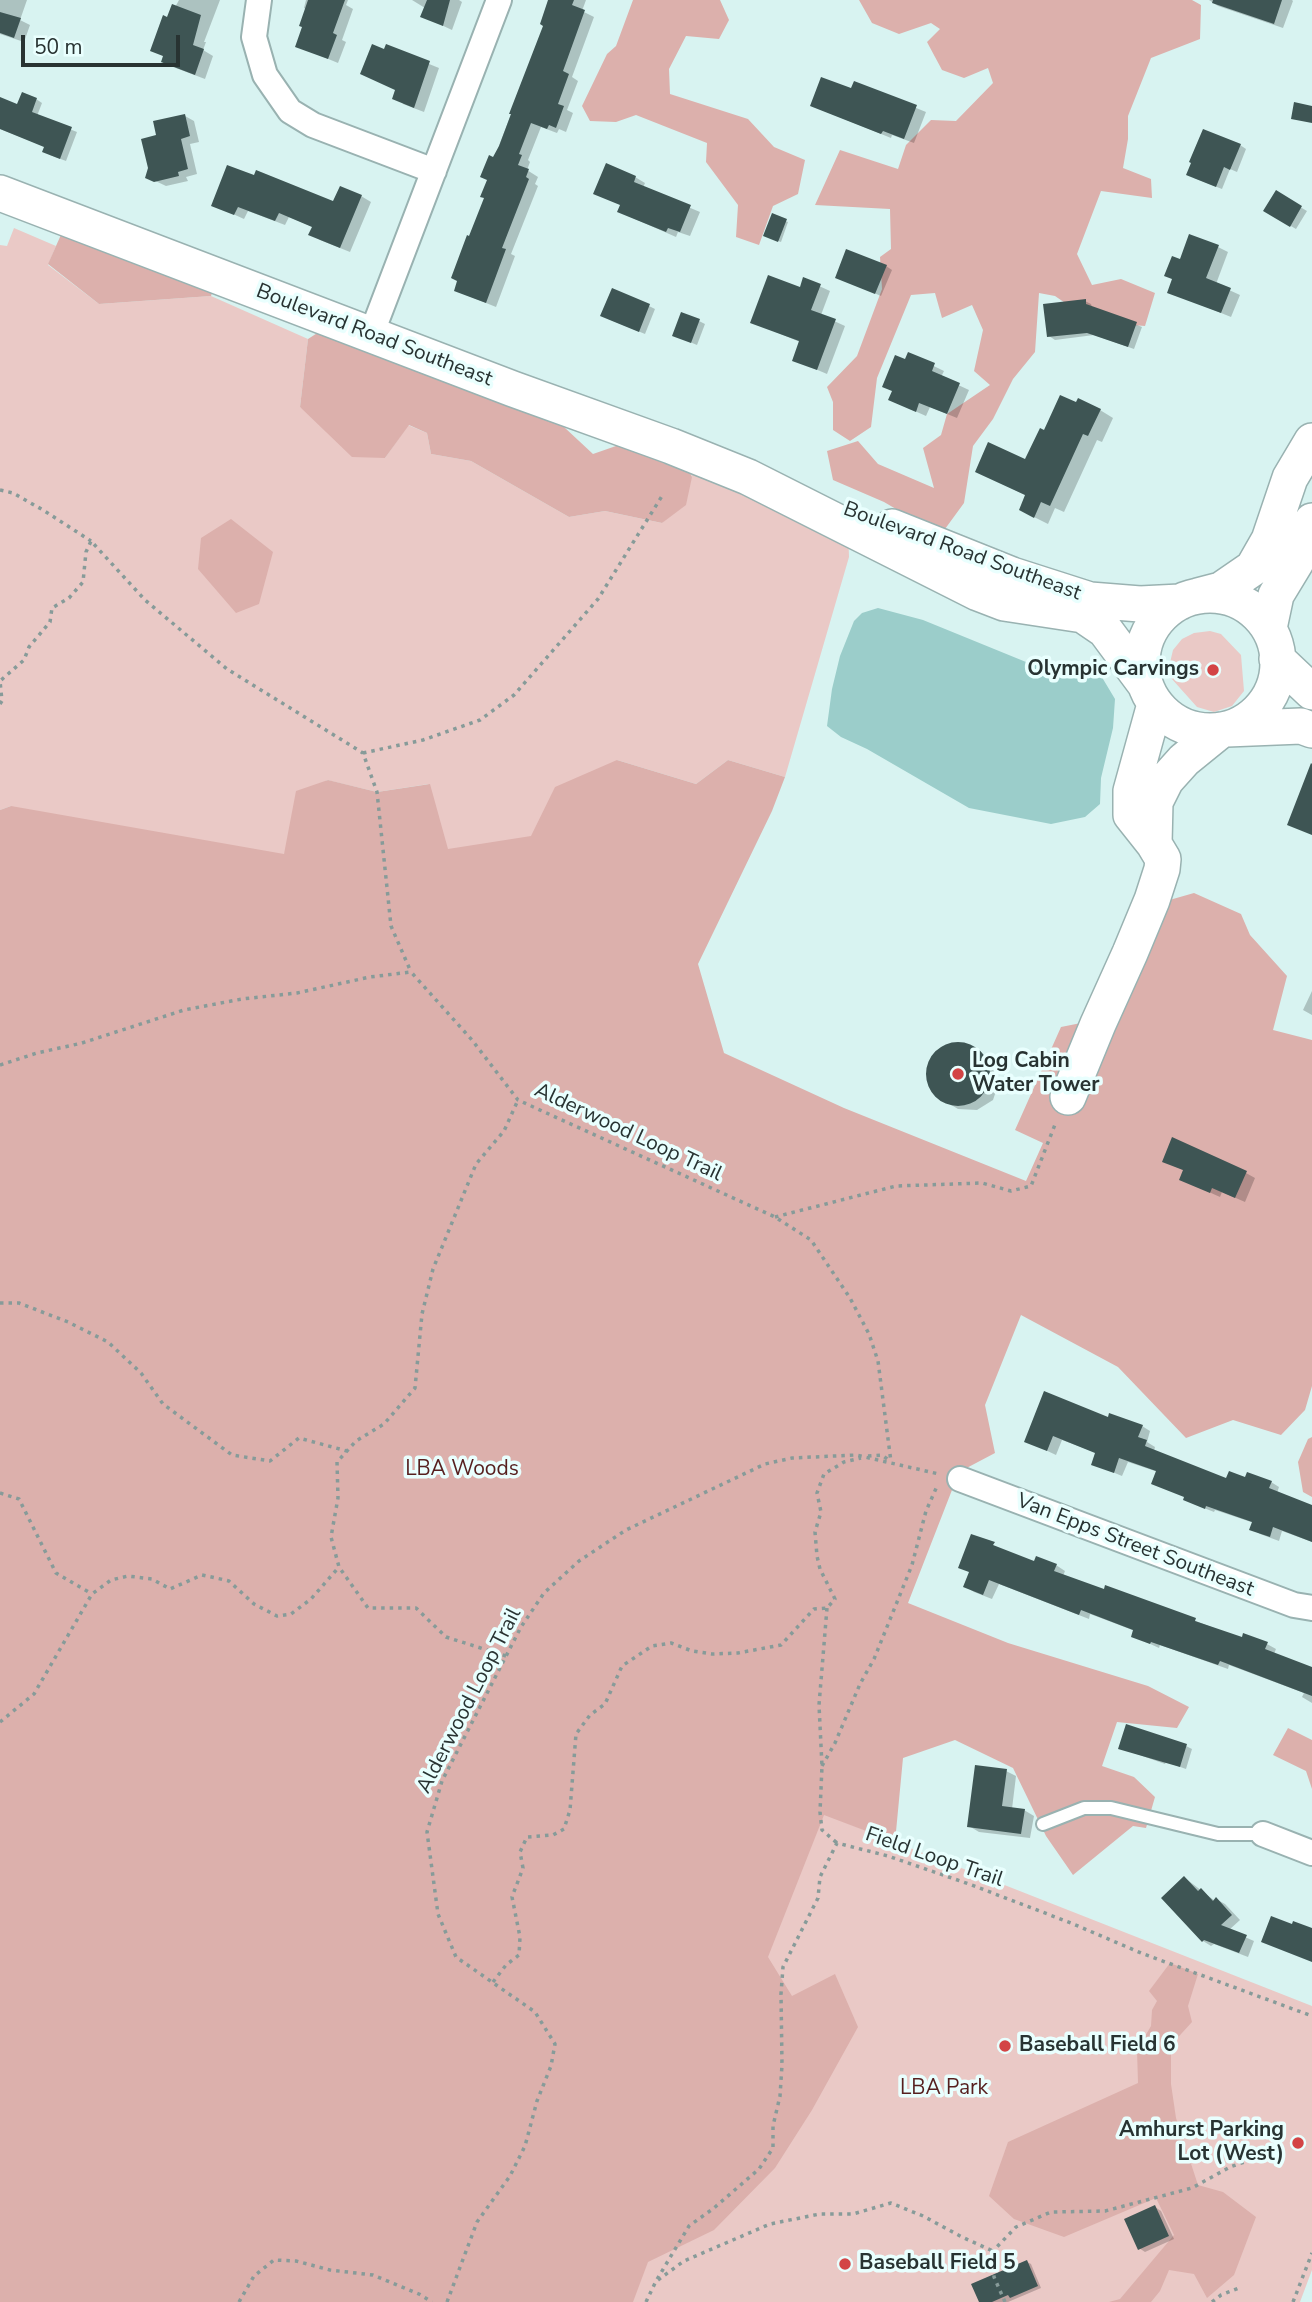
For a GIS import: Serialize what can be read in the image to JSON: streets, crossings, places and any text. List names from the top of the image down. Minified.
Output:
{"streets":{"street":["Boulevard Road Southeast","Van Epps Street Southeast"],"path":["Alderwood Loop Trail","Field Loop Trail"]},"crossings":[["Alderwood Loop Trail","Van Epps Street Southeast"]],"parks":["LBA Woods","LBA Park"],"places":["Olympic Carvings","Log Cabin Water Tower","Baseball Field 6","Amhurst Parking Lot (West)","Baseball Field 5"],"scale_bar":"50 m"}
